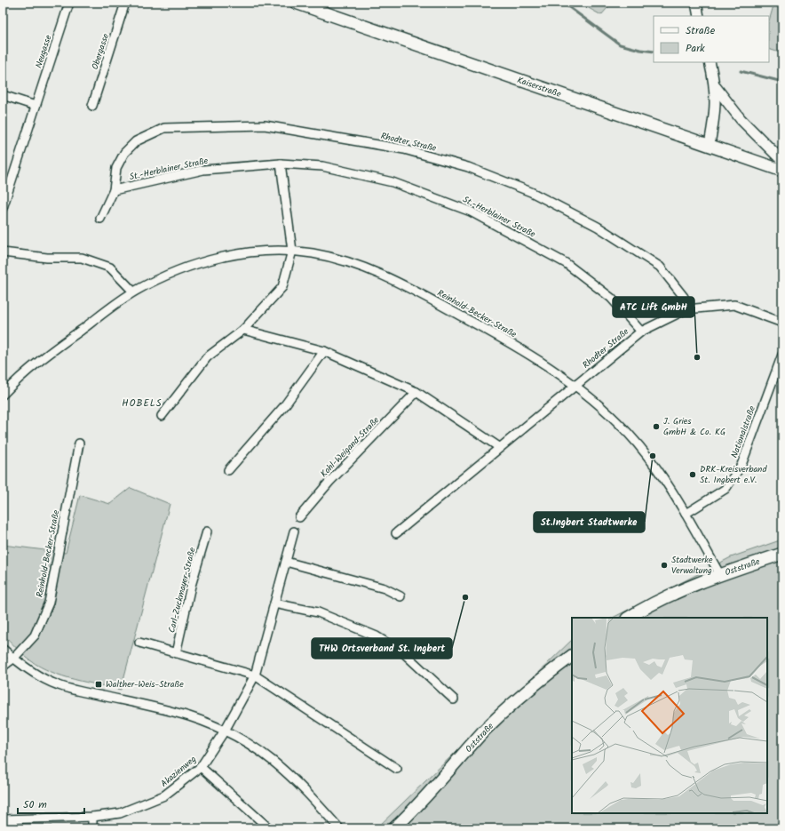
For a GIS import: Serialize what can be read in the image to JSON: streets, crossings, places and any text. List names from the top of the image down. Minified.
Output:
{"streets":{"main road":["Kaiserstraße","Oststraße"],"street":["Neugasse","Obergasse","Rhodter Straße","St.-Herblainer Straße","Reinhold-Becker-Straße","Nationalstraße","Kohl-Weigand-Straße","Carl-Zuckmayer-Straße","Akazienweg"]},"crossings":[["Rhodter Straße","St.-Herblainer Straße"],["Rhodter Straße","Reinhold-Becker-Straße"],["Reinhold-Becker-Straße","Nationalstraße"],["Reinhold-Becker-Straße","Oststraße"]],"districts":["HOBELS"],"places":{"other":["ATC Lift GmbH","J. Gries GmbH & Co. KG","St.Ingbert Stadtwerke","DRK-Kreisverband St. Ingbert e.V.","Stadtwerke Verwaltung","THW Ortsverband St. Ingbert"],"transit":["Walther-Weis-Straße"]},"legend":["Straße","Park"],"scale_bar":"50 m"}
